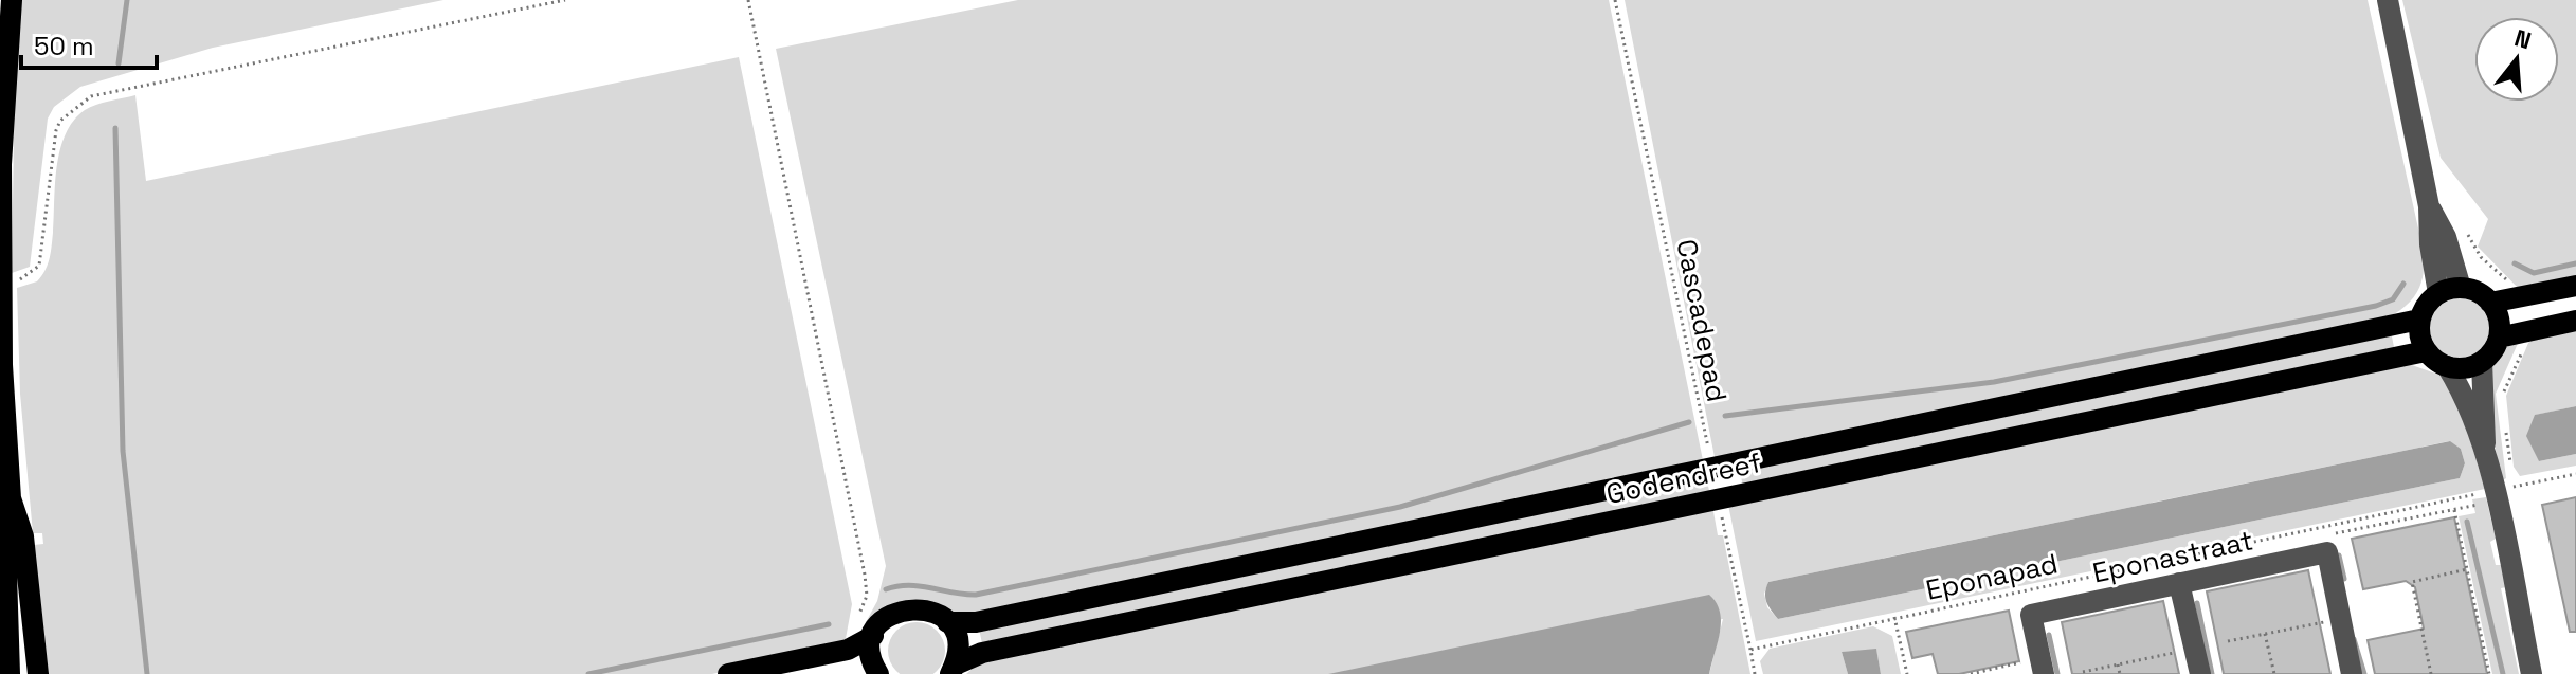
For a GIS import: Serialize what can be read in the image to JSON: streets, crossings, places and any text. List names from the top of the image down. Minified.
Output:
{"streets":{"main road":["Godendreef"],"street":["Eponastraat"],"path":["Cascadepad","Eponapad"]},"crossings":[["Cascadepad","Godendreef"]],"scale_bar":"50 m","north":"top"}
